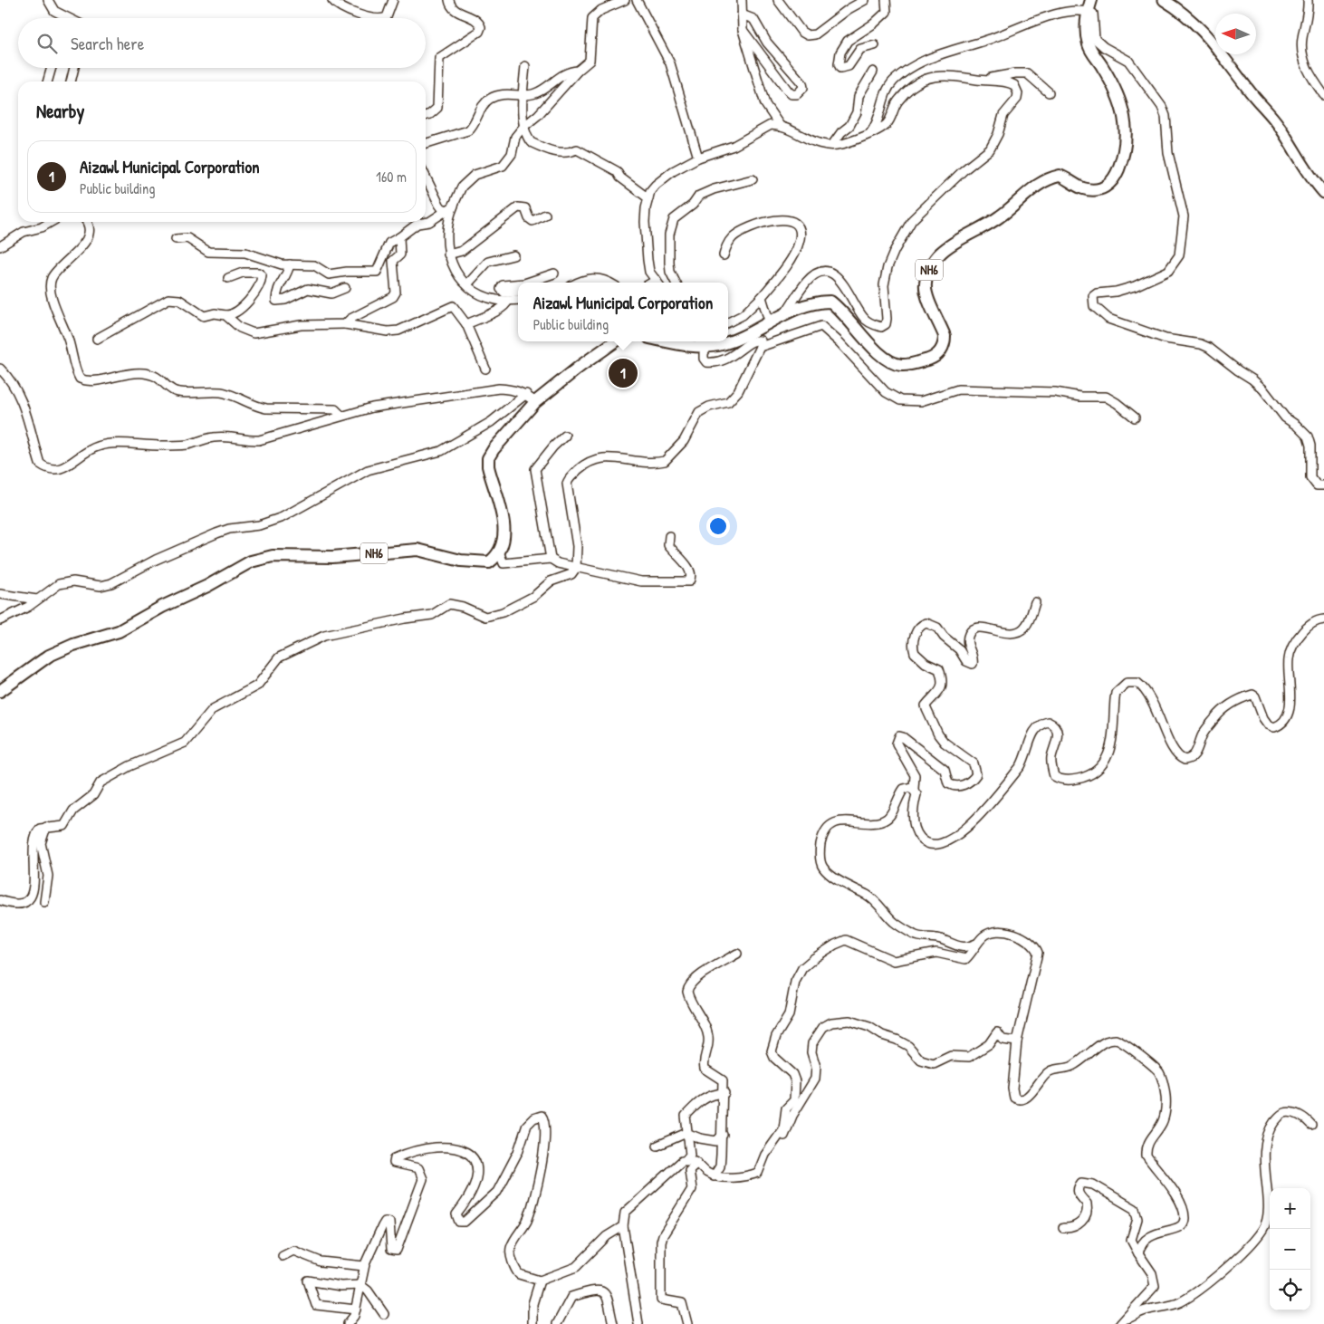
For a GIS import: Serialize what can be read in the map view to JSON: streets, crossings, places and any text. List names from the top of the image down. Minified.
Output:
{"streets":{"highway":["NH6"]},"north":"left","page":{"search":"Search here","heading":"Nearby","list":[{"mark":"1","name":"Aizawl Municipal Corporation","note":"Public building","value":"160 m"}],"popup":["Aizawl Municipal Corporation","Public building"],"pins":"1","map_buttons":["+","−"]}}
